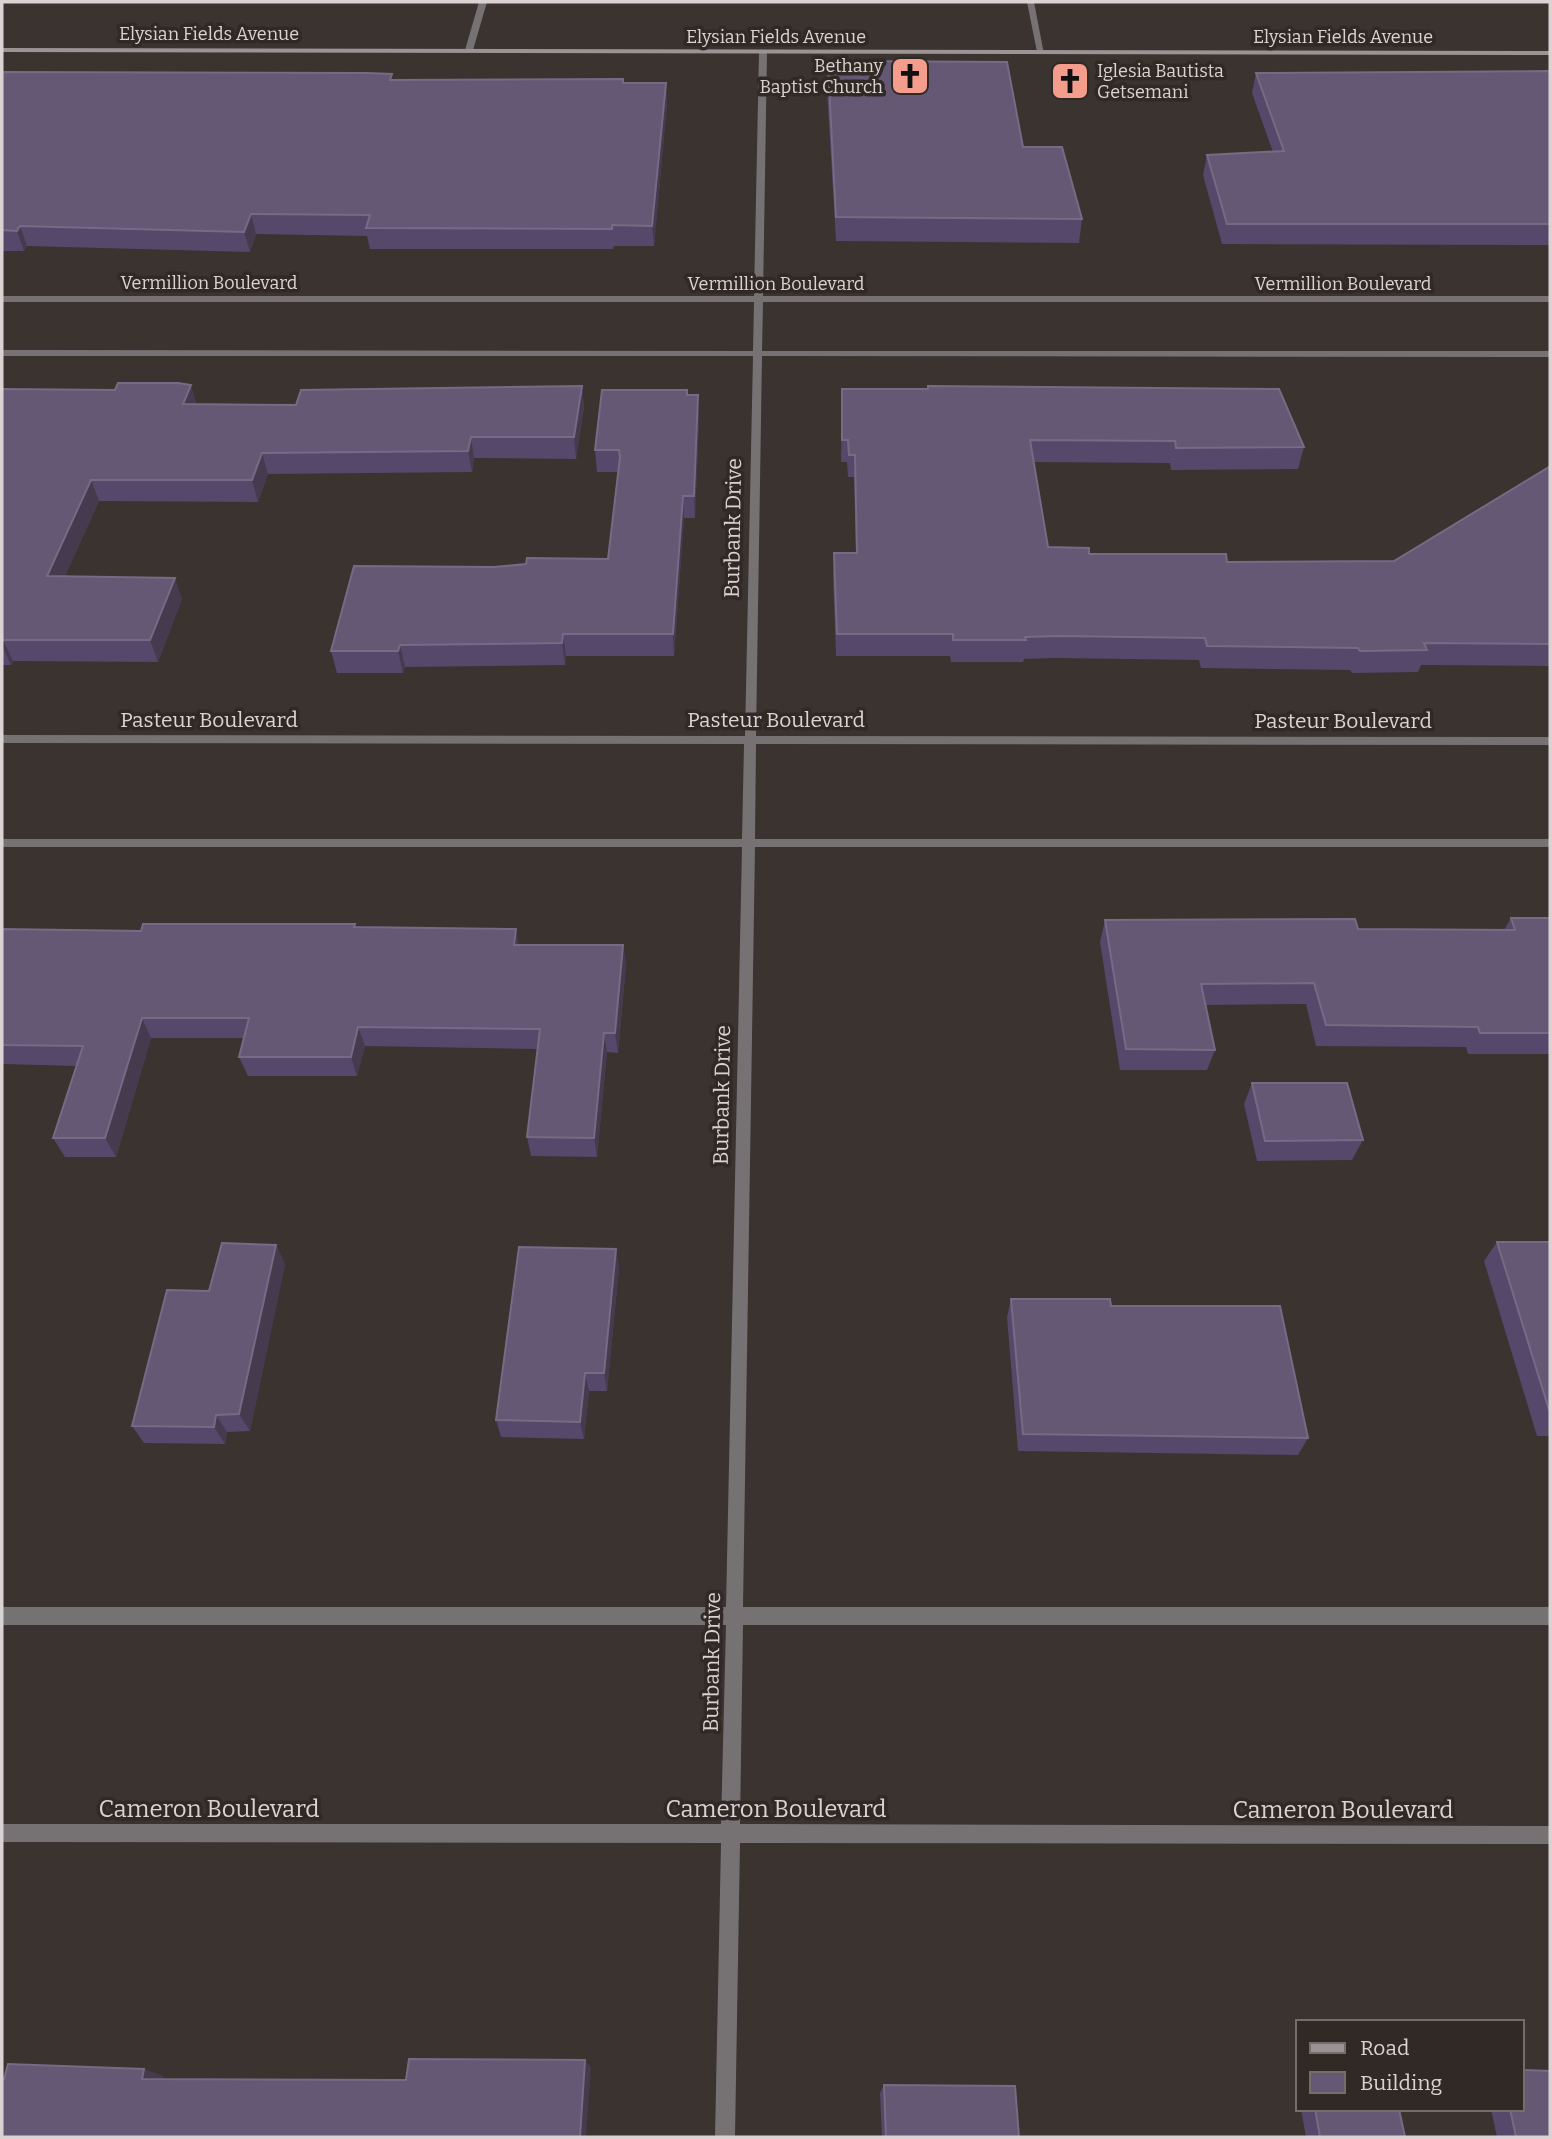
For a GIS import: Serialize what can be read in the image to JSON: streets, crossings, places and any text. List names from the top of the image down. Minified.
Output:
{"streets":{"main road":["Elysian Fields Avenue"],"street":["Vermillion Boulevard","Burbank Drive","Pasteur Boulevard","Cameron Boulevard"]},"crossings":[["Elysian Fields Avenue","Burbank Drive"],["Vermillion Boulevard","Burbank Drive"],["Burbank Drive","Pasteur Boulevard"],["Burbank Drive","Cameron Boulevard"]],"places":{"church":["Bethany Baptist Church","Iglesia Bautista Getsemani"]},"legend":["Road","Building"]}
